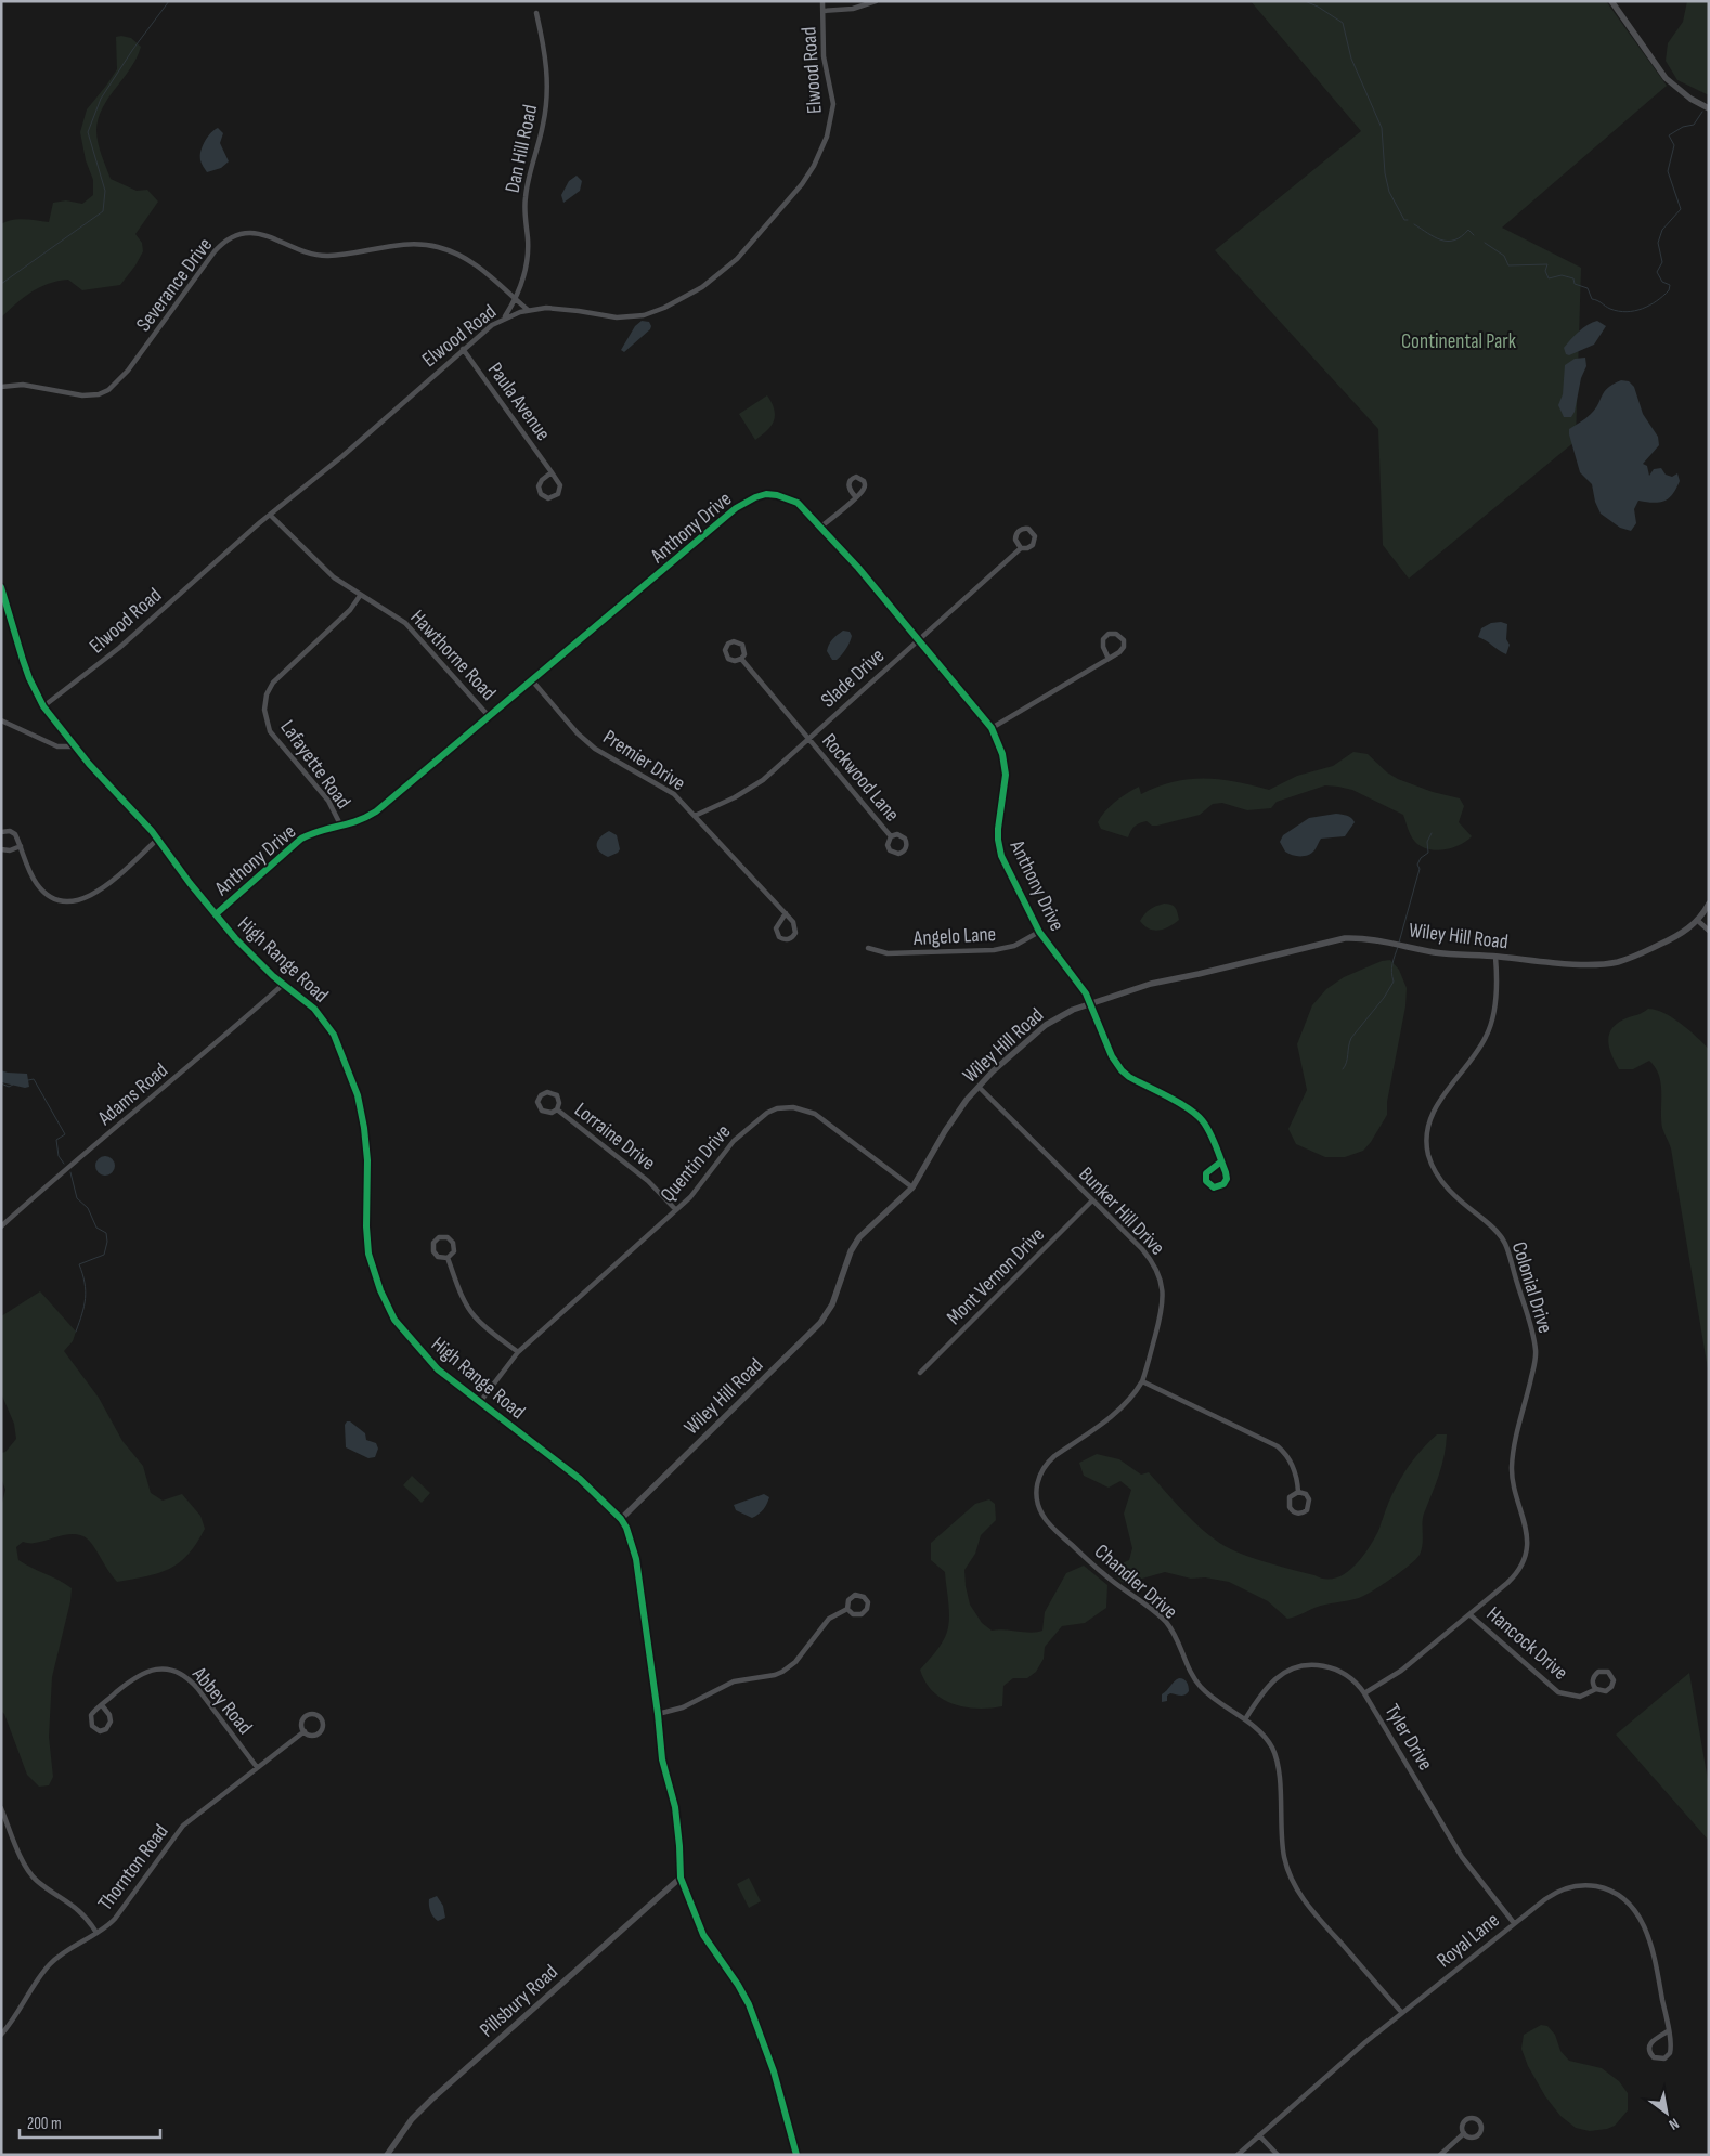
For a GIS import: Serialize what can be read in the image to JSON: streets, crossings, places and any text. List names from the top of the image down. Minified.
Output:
{"streets":{"street":["Elwood Road","Dan Hill Road","Severance Drive","Paula Avenue","Anthony Drive","Hawthorne Road","Slade Drive","Premier Drive","Lafayette Road","Rockwood Lane","Angelo Lane","Wiley Hill Road","High Range Road","Adams Road","Lorraine Drive","Quentin Drive","Bunker Hill Drive","Mont Vernon Drive","Colonial Drive","Chandler Drive","Hancock Drive","Abbey Road","Tyler Drive","Thornton Road","Royal Lane","Pillsbury Road"]},"crossings":[["Elwood Road","Dan Hill Road"],["Elwood Road","Severance Drive"],["Elwood Road","Paula Avenue"],["Elwood Road","Hawthorne Road"],["Elwood Road","High Range Road"],["Dan Hill Road","Severance Drive"],["Anthony Drive","Hawthorne Road"],["Anthony Drive","Slade Drive"],["Anthony Drive","Premier Drive"],["Anthony Drive","Lafayette Road"],["Anthony Drive","Angelo Lane"],["Anthony Drive","Wiley Hill Road"],["Anthony Drive","High Range Road"],["Hawthorne Road","Lafayette Road"],["Slade Drive","Premier Drive"],["Slade Drive","Rockwood Lane"],["Wiley Hill Road","High Range Road"],["Wiley Hill Road","Quentin Drive"],["Wiley Hill Road","Bunker Hill Drive"],["Wiley Hill Road","Colonial Drive"],["High Range Road","Adams Road"],["High Range Road","Quentin Drive"],["High Range Road","Pillsbury Road"],["Lorraine Drive","Quentin Drive"],["Bunker Hill Drive","Mont Vernon Drive"],["Bunker Hill Drive","Chandler Drive"],["Colonial Drive","Hancock Drive"],["Colonial Drive","Tyler Drive"],["Chandler Drive","Tyler Drive"],["Chandler Drive","Royal Lane"],["Abbey Road","Thornton Road"],["Tyler Drive","Royal Lane"]],"parks":["Continental Park"],"scale_bar":"200 m","north":"bottom right"}
